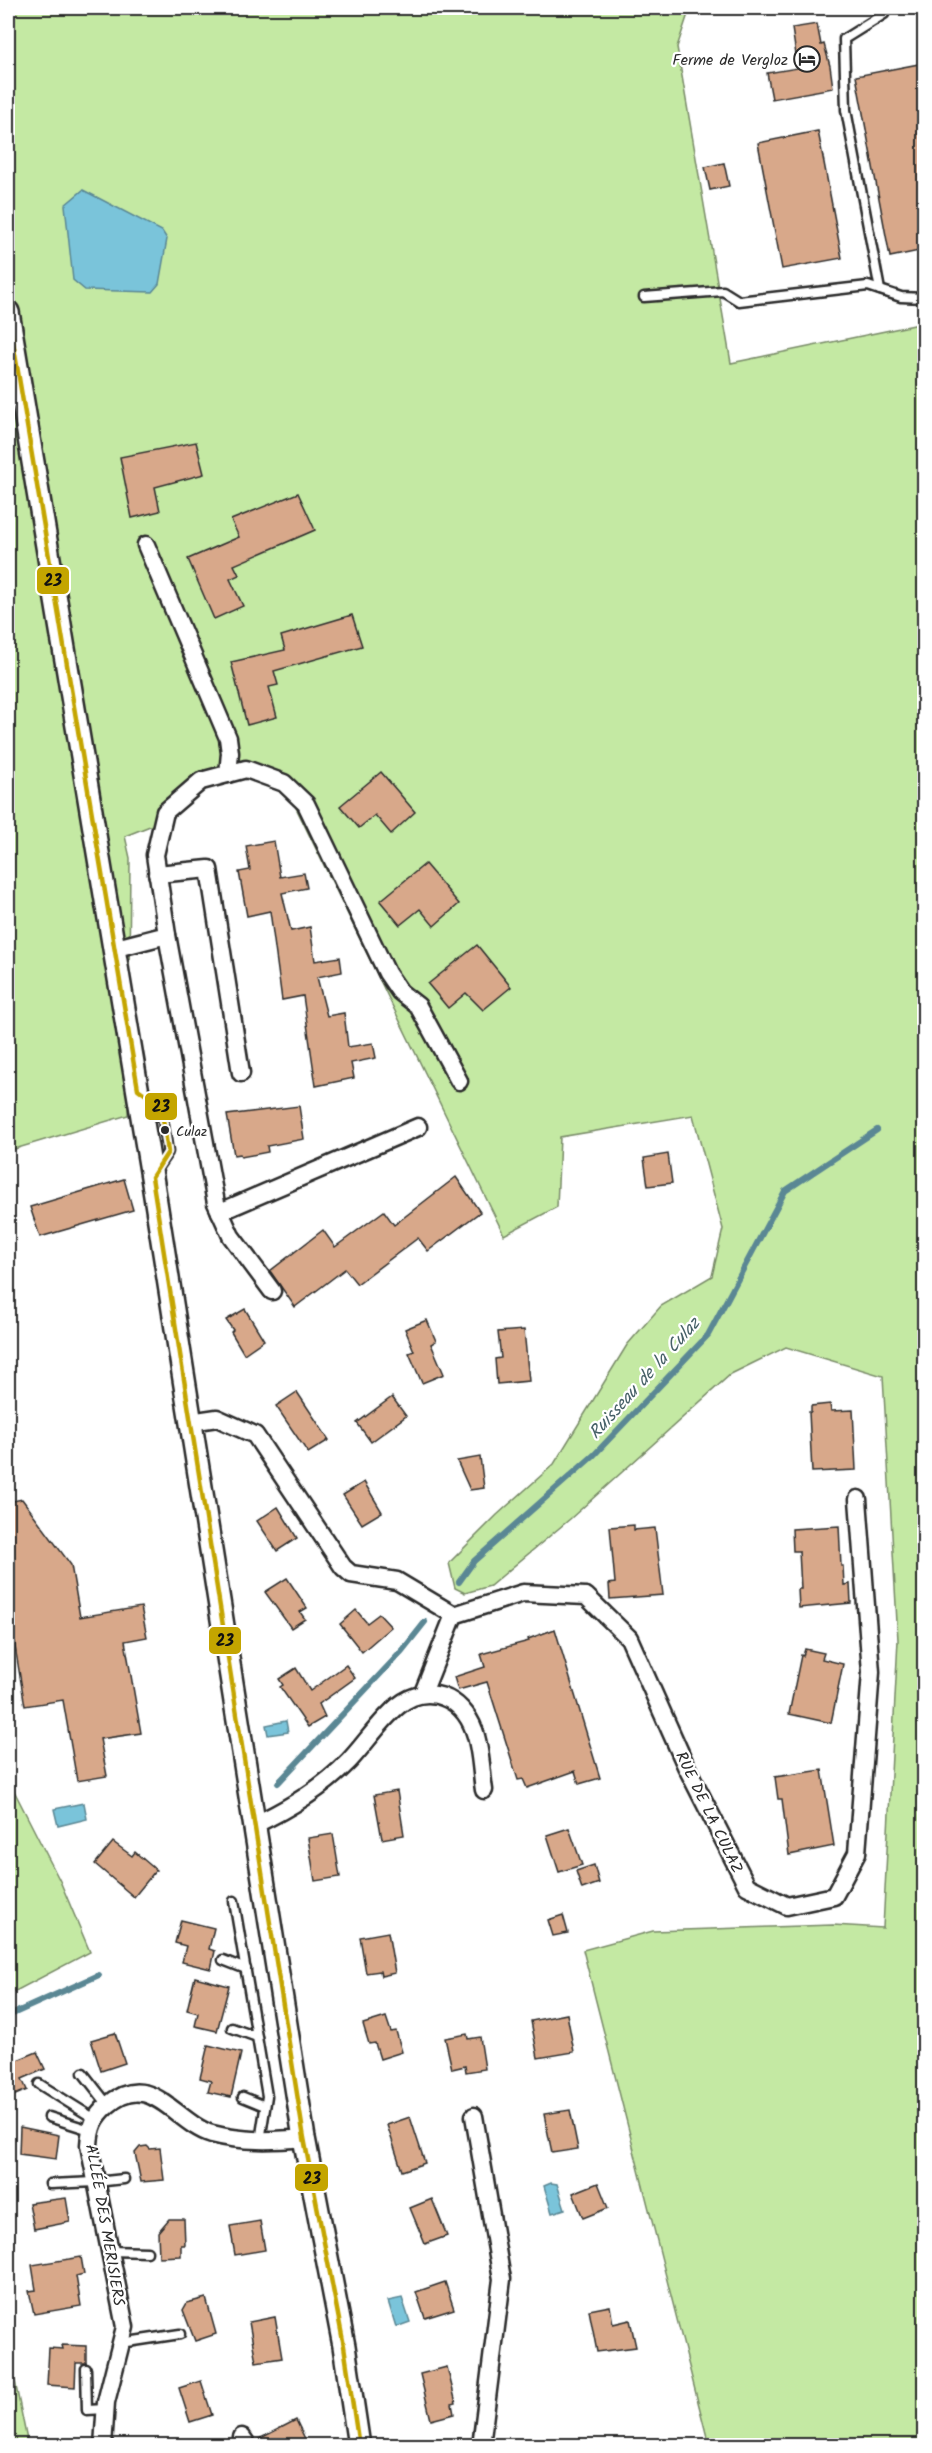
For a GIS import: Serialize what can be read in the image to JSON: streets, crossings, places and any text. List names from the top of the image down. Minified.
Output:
{"streets":{"street":["RUE DE LA CULAZ","ALLÉE DES MERISIERS"]},"water":["Ruisseau de la Culaz"],"places":{"hotel":["Ferme de Vergloz"],"other":["Culaz"]},"lines":["transit line 23"]}
